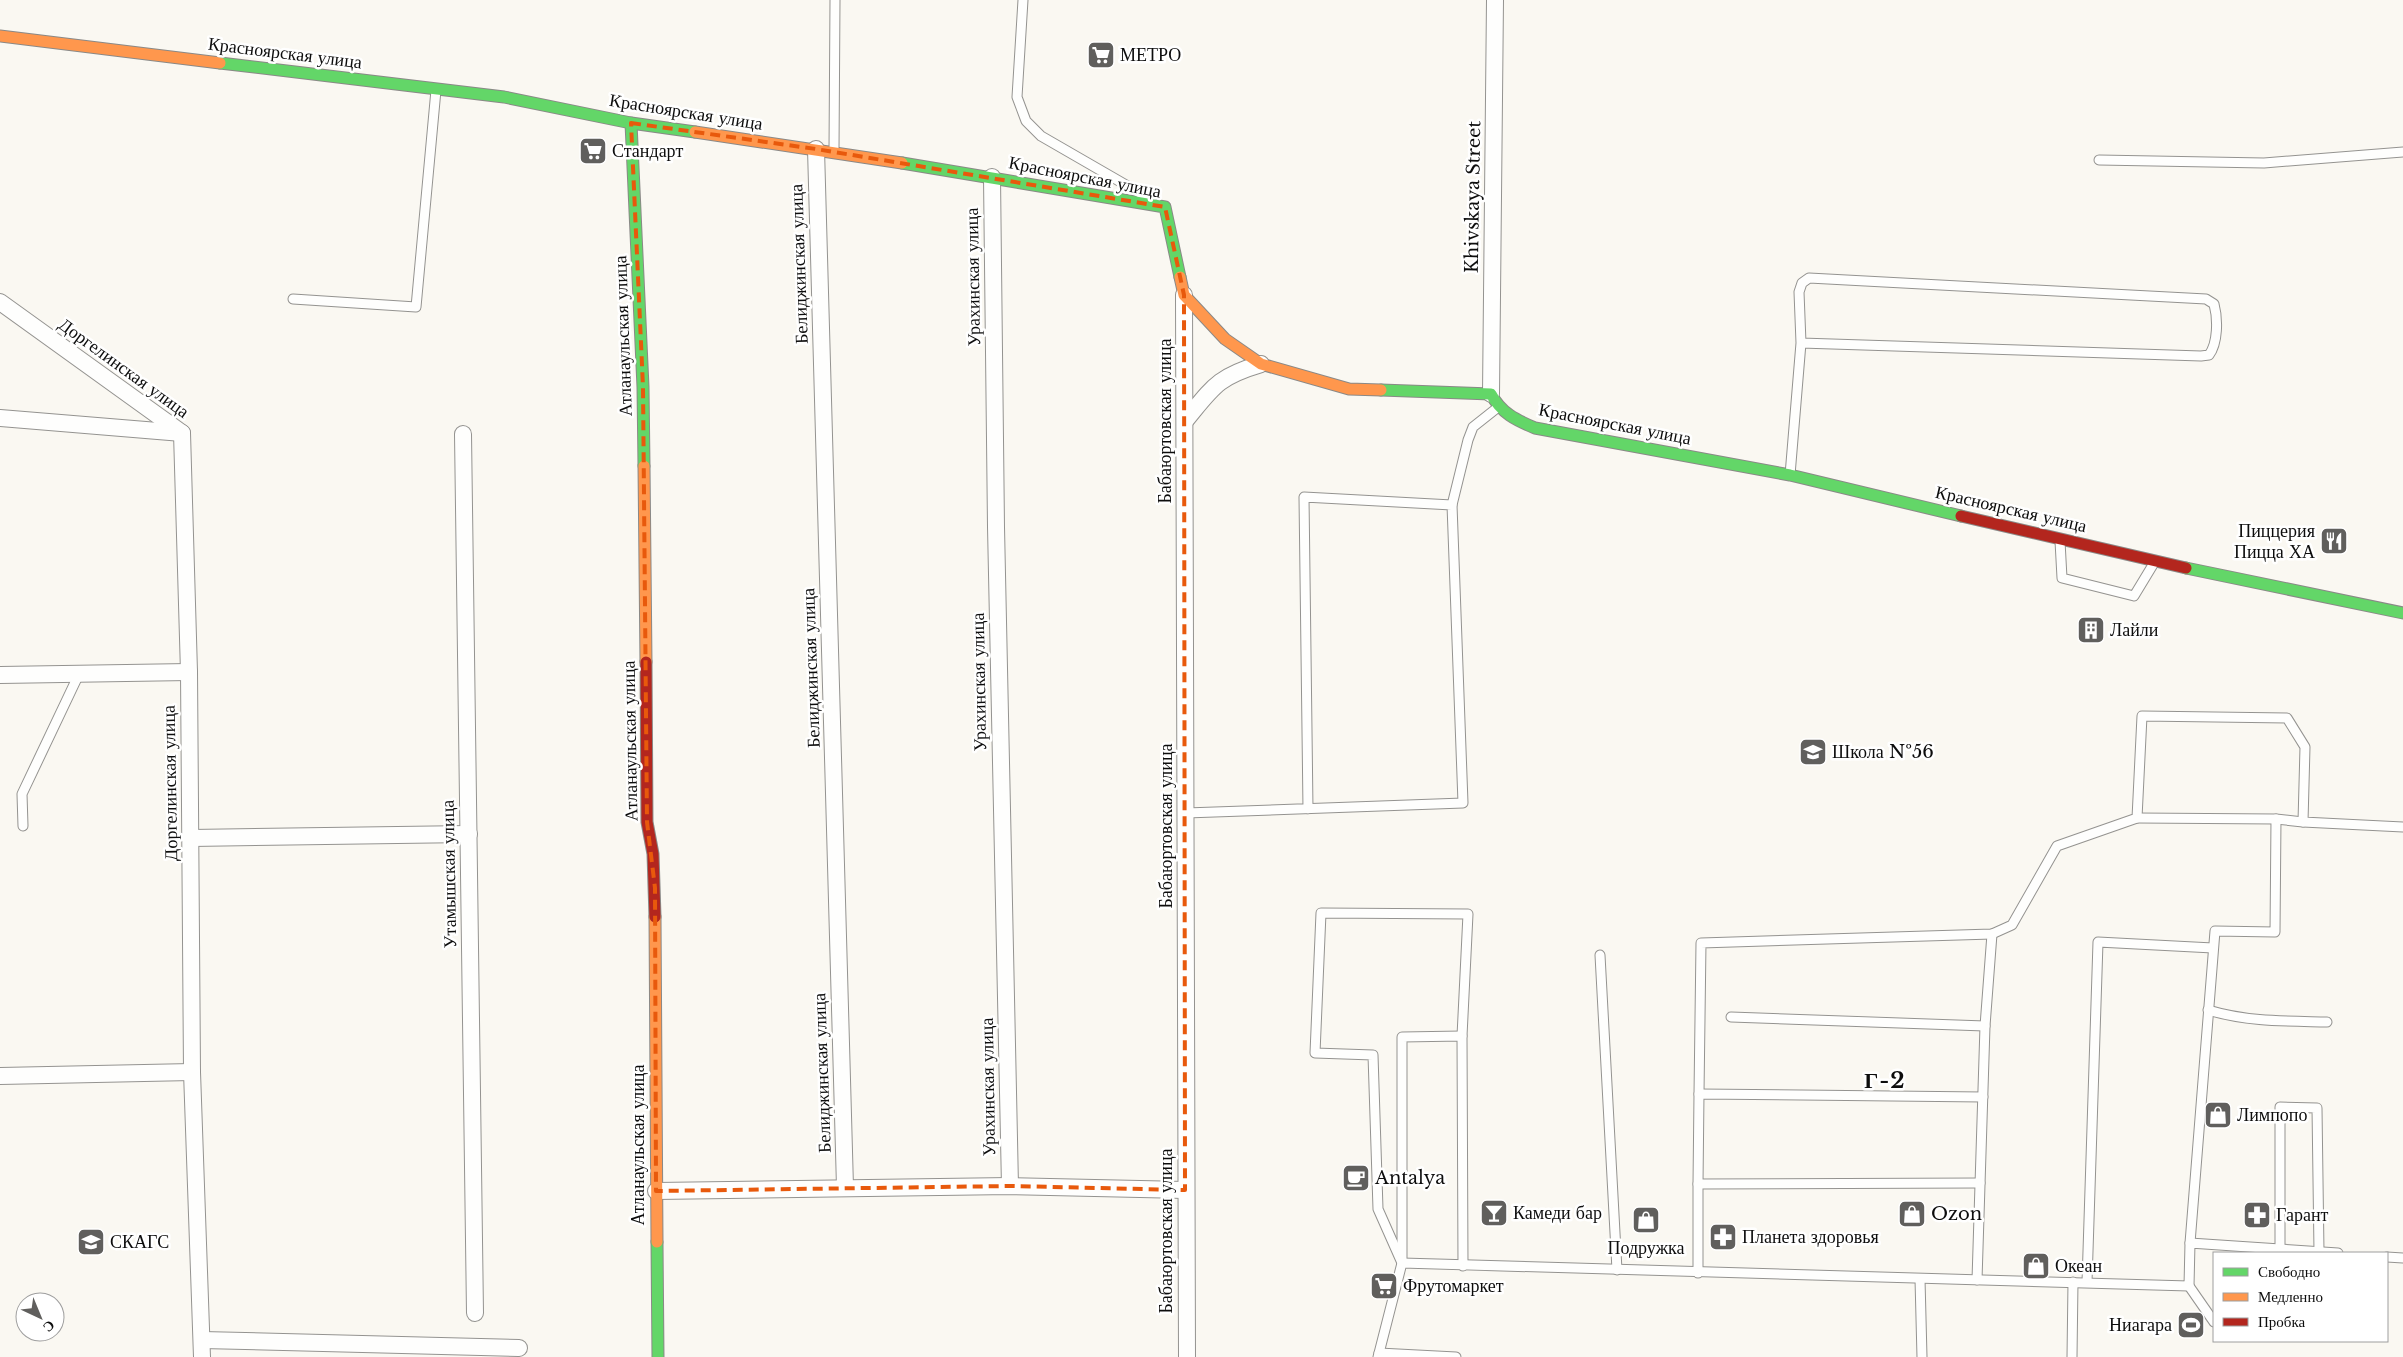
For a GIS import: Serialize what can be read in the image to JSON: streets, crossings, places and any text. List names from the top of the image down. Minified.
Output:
{"streets":{"street":["Красноярская улица","Khivskaya Street","Белиджинская улица","Урахинская улица","Атланаульская улица","Доргелинская улица","Бабаюртовская улица","Утамышская улица"]},"crossings":[["Красноярская улица","Khivskaya Street"],["Красноярская улица","Белиджинская улица"],["Красноярская улица","Урахинская улица"],["Красноярская улица","Атланаульская улица"],["Красноярская улица","Бабаюртовская улица"]],"districts":["Г-2"],"places":{"supermarket":["МЕТРО","Стандарт","Фрутомаркет"],"restaurant":["Пиццерия Пицца ХА"],"building":["Лайли"],"school or university":["Школа №56","СКАГС"],"shop":["Лимпопо","Ozon","Подружка","Океан"],"cafe":["Antalya"],"bar":["Камеди бар"],"pharmacy":["Гарант","Планета здоровья"],"sports":["Ниагара"]},"legend":["Свободно","Медленно","Пробка"],"north":"bottom right"}
